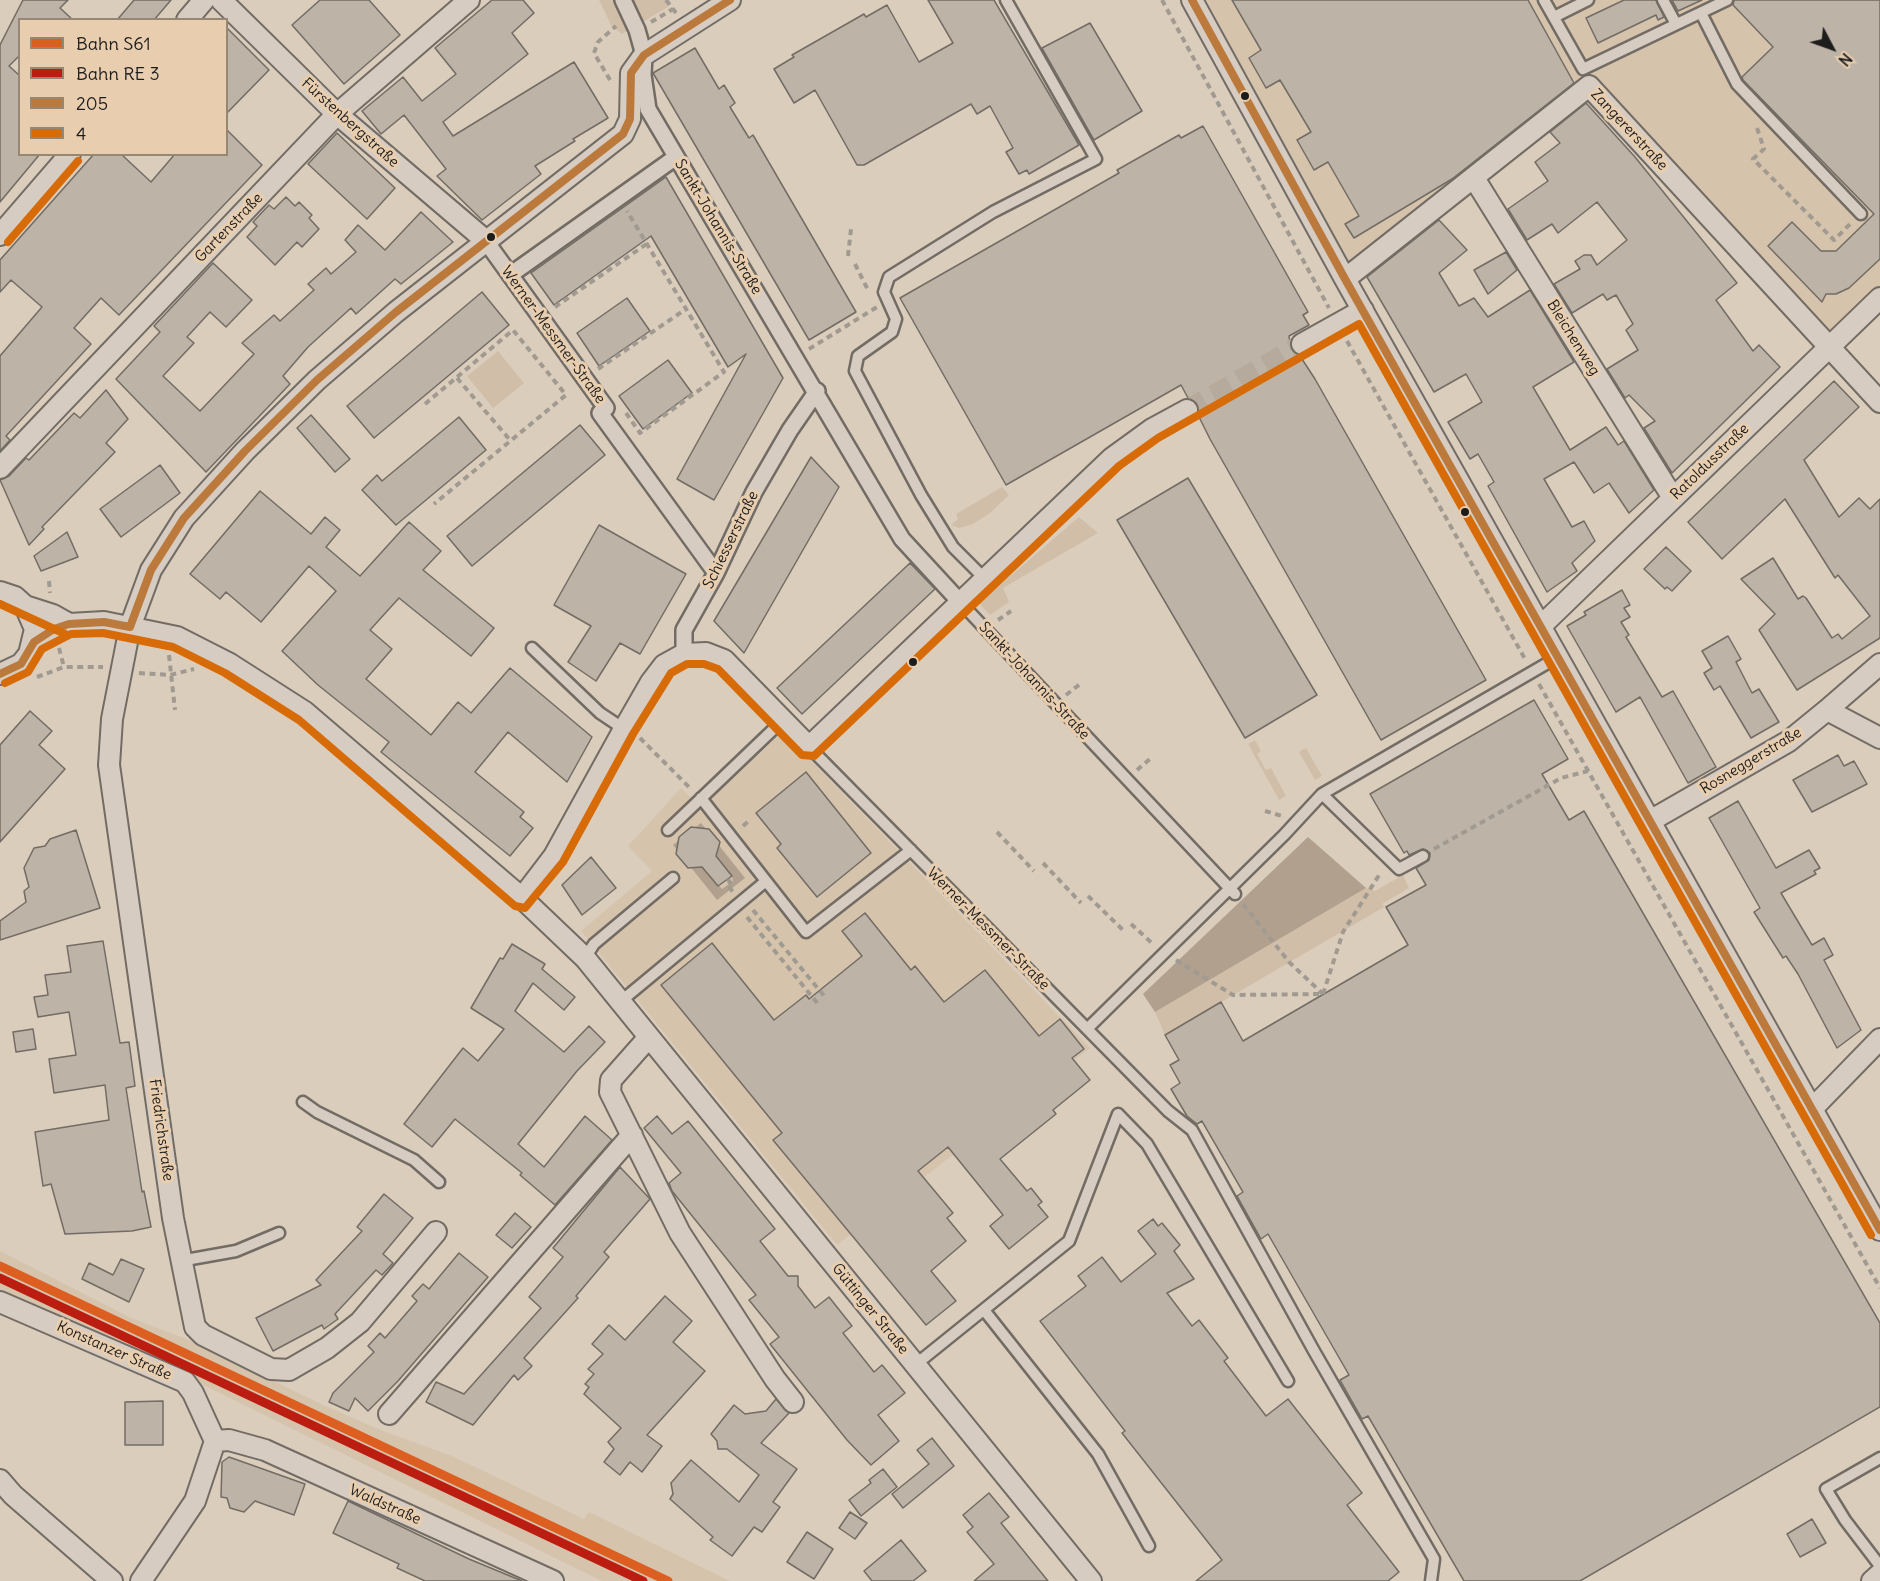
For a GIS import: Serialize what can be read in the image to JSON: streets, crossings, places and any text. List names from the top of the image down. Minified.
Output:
{"streets":{"street":["Fürstenbergstraße","Zangererstraße","Sankt-Johannis-Straße","Gartenstraße","Werner-Messmer-Straße","Bleichenweg","Ratoldusstraße","Schiesserstraße","Rosneggerstraße","Friedrichstraße","Güttinger Straße","Konstanzer Straße","Waldstraße"]},"crossings":[["Fürstenbergstraße","Gartenstraße"],["Fürstenbergstraße","Werner-Messmer-Straße"],["Fürstenbergstraße","Friedrichstraße"],["Zangererstraße","Bleichenweg"],["Zangererstraße","Ratoldusstraße"],["Sankt-Johannis-Straße","Schiesserstraße"],["Sankt-Johannis-Straße","Friedrichstraße"],["Werner-Messmer-Straße","Schiesserstraße"],["Werner-Messmer-Straße","Friedrichstraße"],["Bleichenweg","Ratoldusstraße"],["Friedrichstraße","Güttinger Straße"],["Konstanzer Straße","Waldstraße"]],"lines":["transit line 205","transit line 4","rail line S61"],"legend":["Bahn S61","Bahn RE 3","205","4"],"north":"bottom right"}
